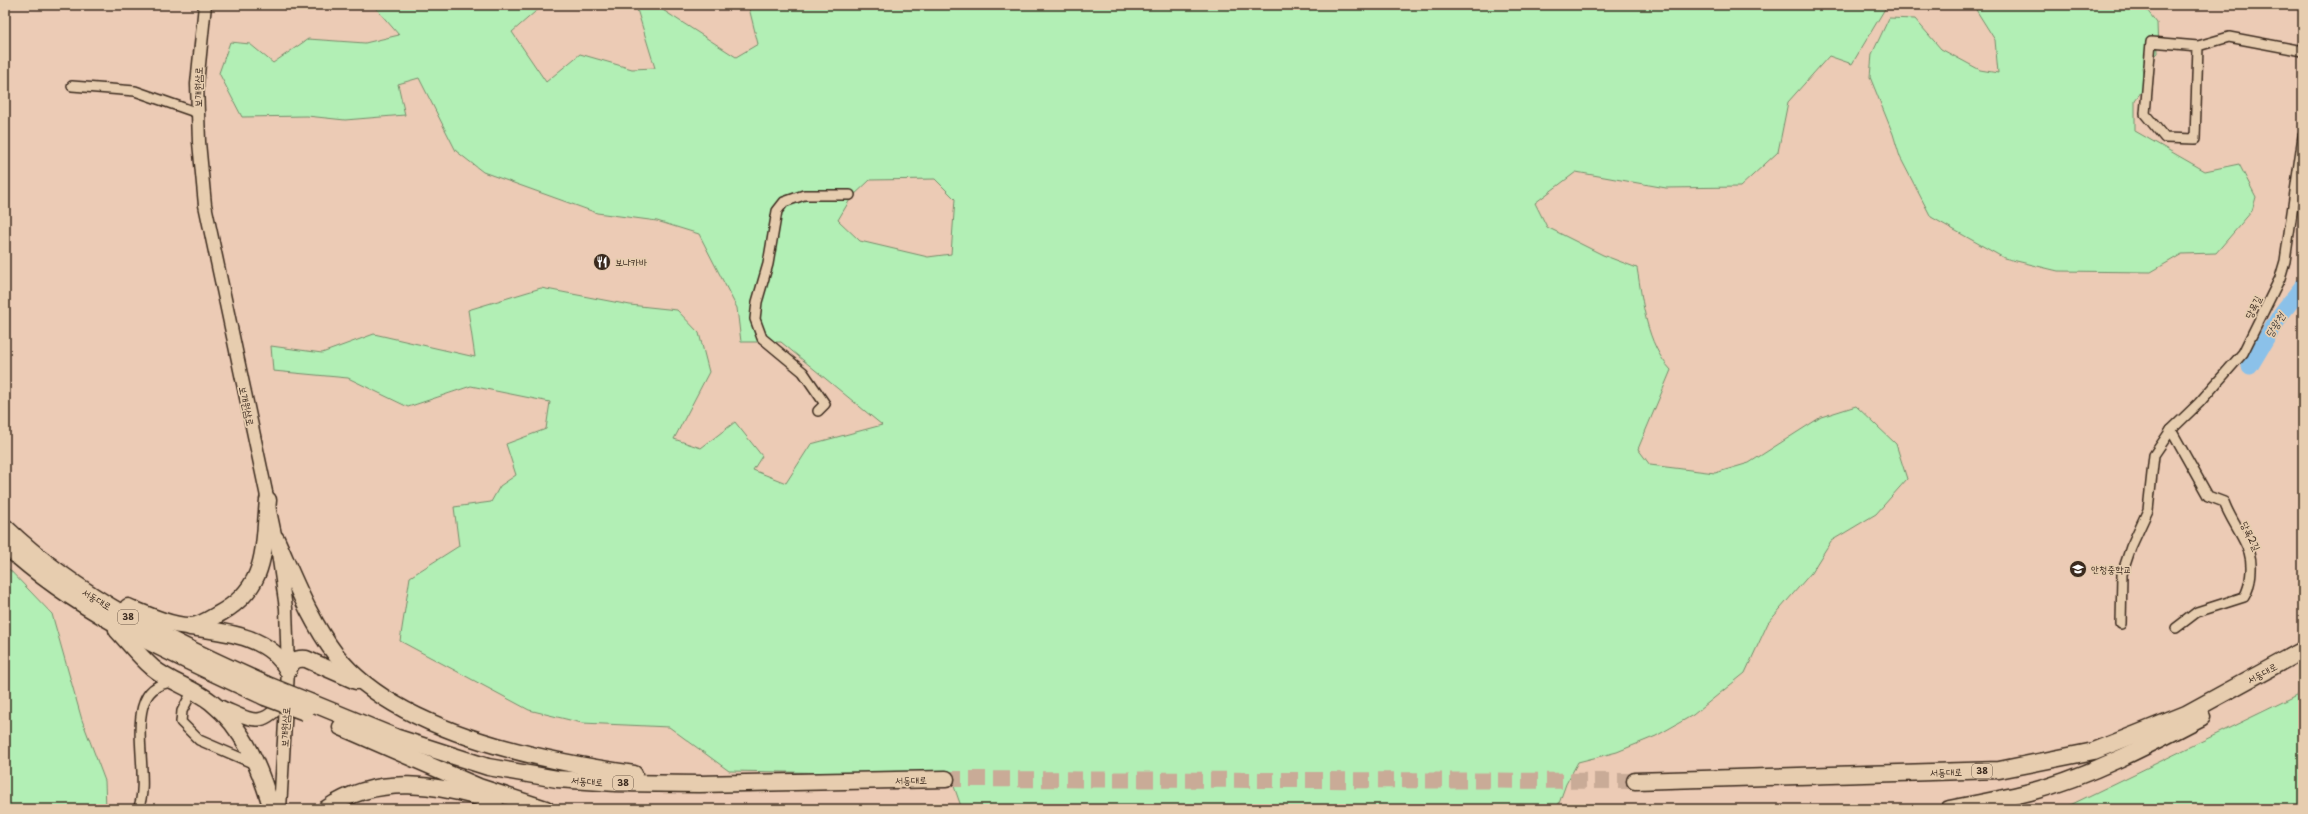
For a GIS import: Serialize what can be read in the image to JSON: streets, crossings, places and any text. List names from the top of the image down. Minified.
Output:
{"streets":{"highway":["서동대로","38"],"main road":["보개원삼로"],"street":["당목길","당목2길"]},"crossings":[["당목길","당목2길"],["서동대로","38"]],"water":["당왕천"],"places":{"restaurant":["보나카바"],"school or university":["안청중학교"]}}
